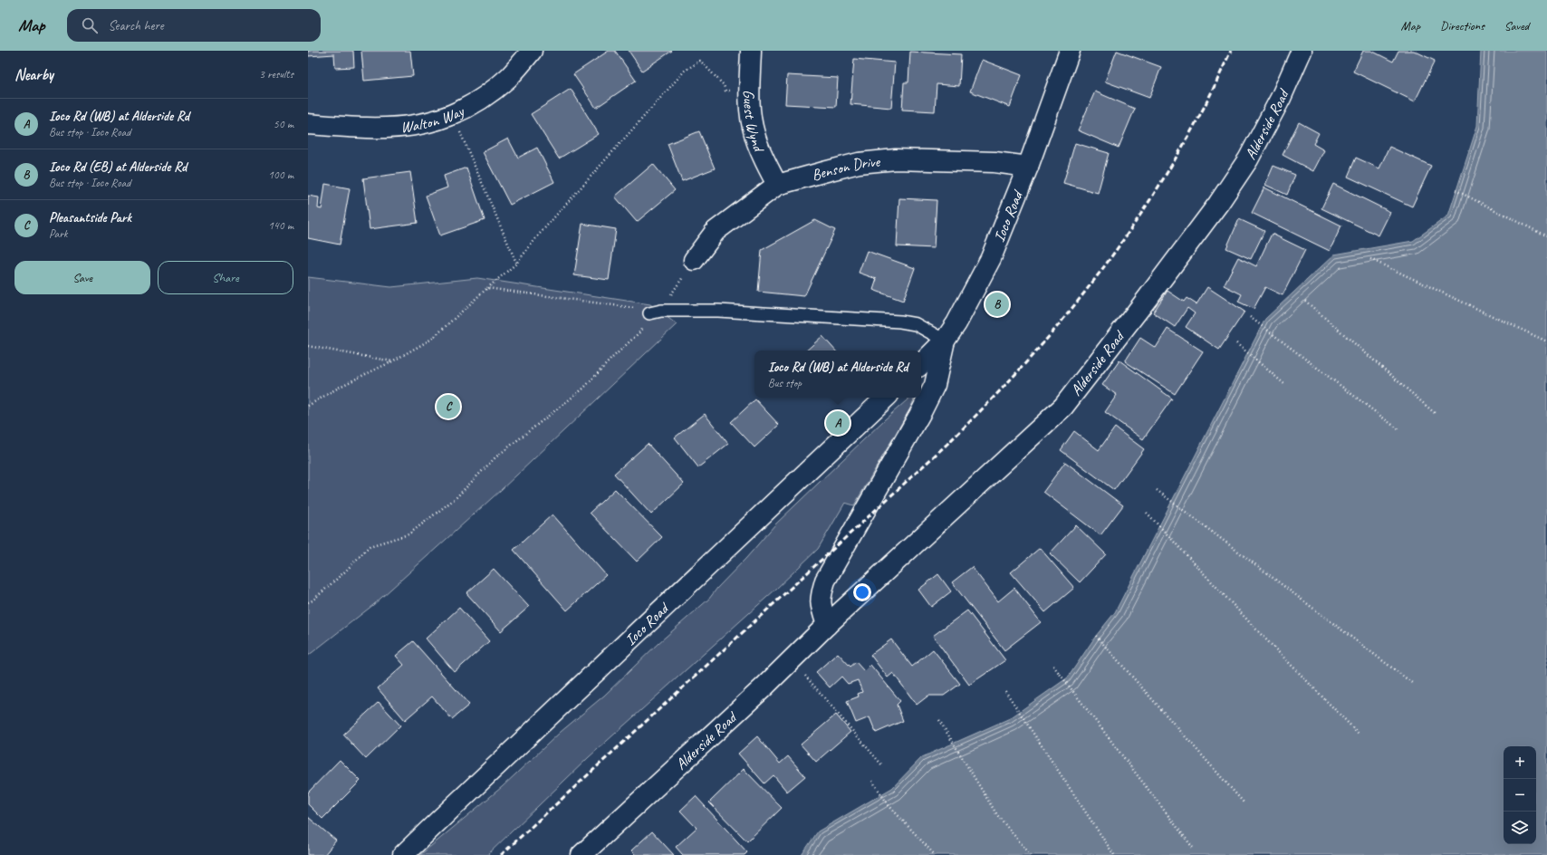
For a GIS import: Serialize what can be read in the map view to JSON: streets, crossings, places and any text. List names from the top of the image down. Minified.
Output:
{"streets":{"street":["Walton Way","Guest Wynd","Alderside Road","Benson Drive","Ioco Road"]},"crossings":[["Guest Wynd","Benson Drive"],["Benson Drive","Ioco Road"]],"page":{"header":"Map","search":"Search here","nav":["Map","Directions","Saved"],"heading":["Nearby","3 results"],"list":[{"mark":"A","name":"Ioco Rd (WB) at Alderside Rd","note":"Bus stop · Ioco Road","value":"50 m"},{"mark":"B","name":"Ioco Rd (EB) at Alderside Rd","note":"Bus stop · Ioco Road","value":"100 m"},{"mark":"C","name":"Pleasantside Park","note":"Park","value":"140 m"}],"buttons":["Save","Share"],"pins":["B","C","A"],"popup":["Ioco Rd (WB) at Alderside Rd","Bus stop"],"map_buttons":["+","−"]}}
